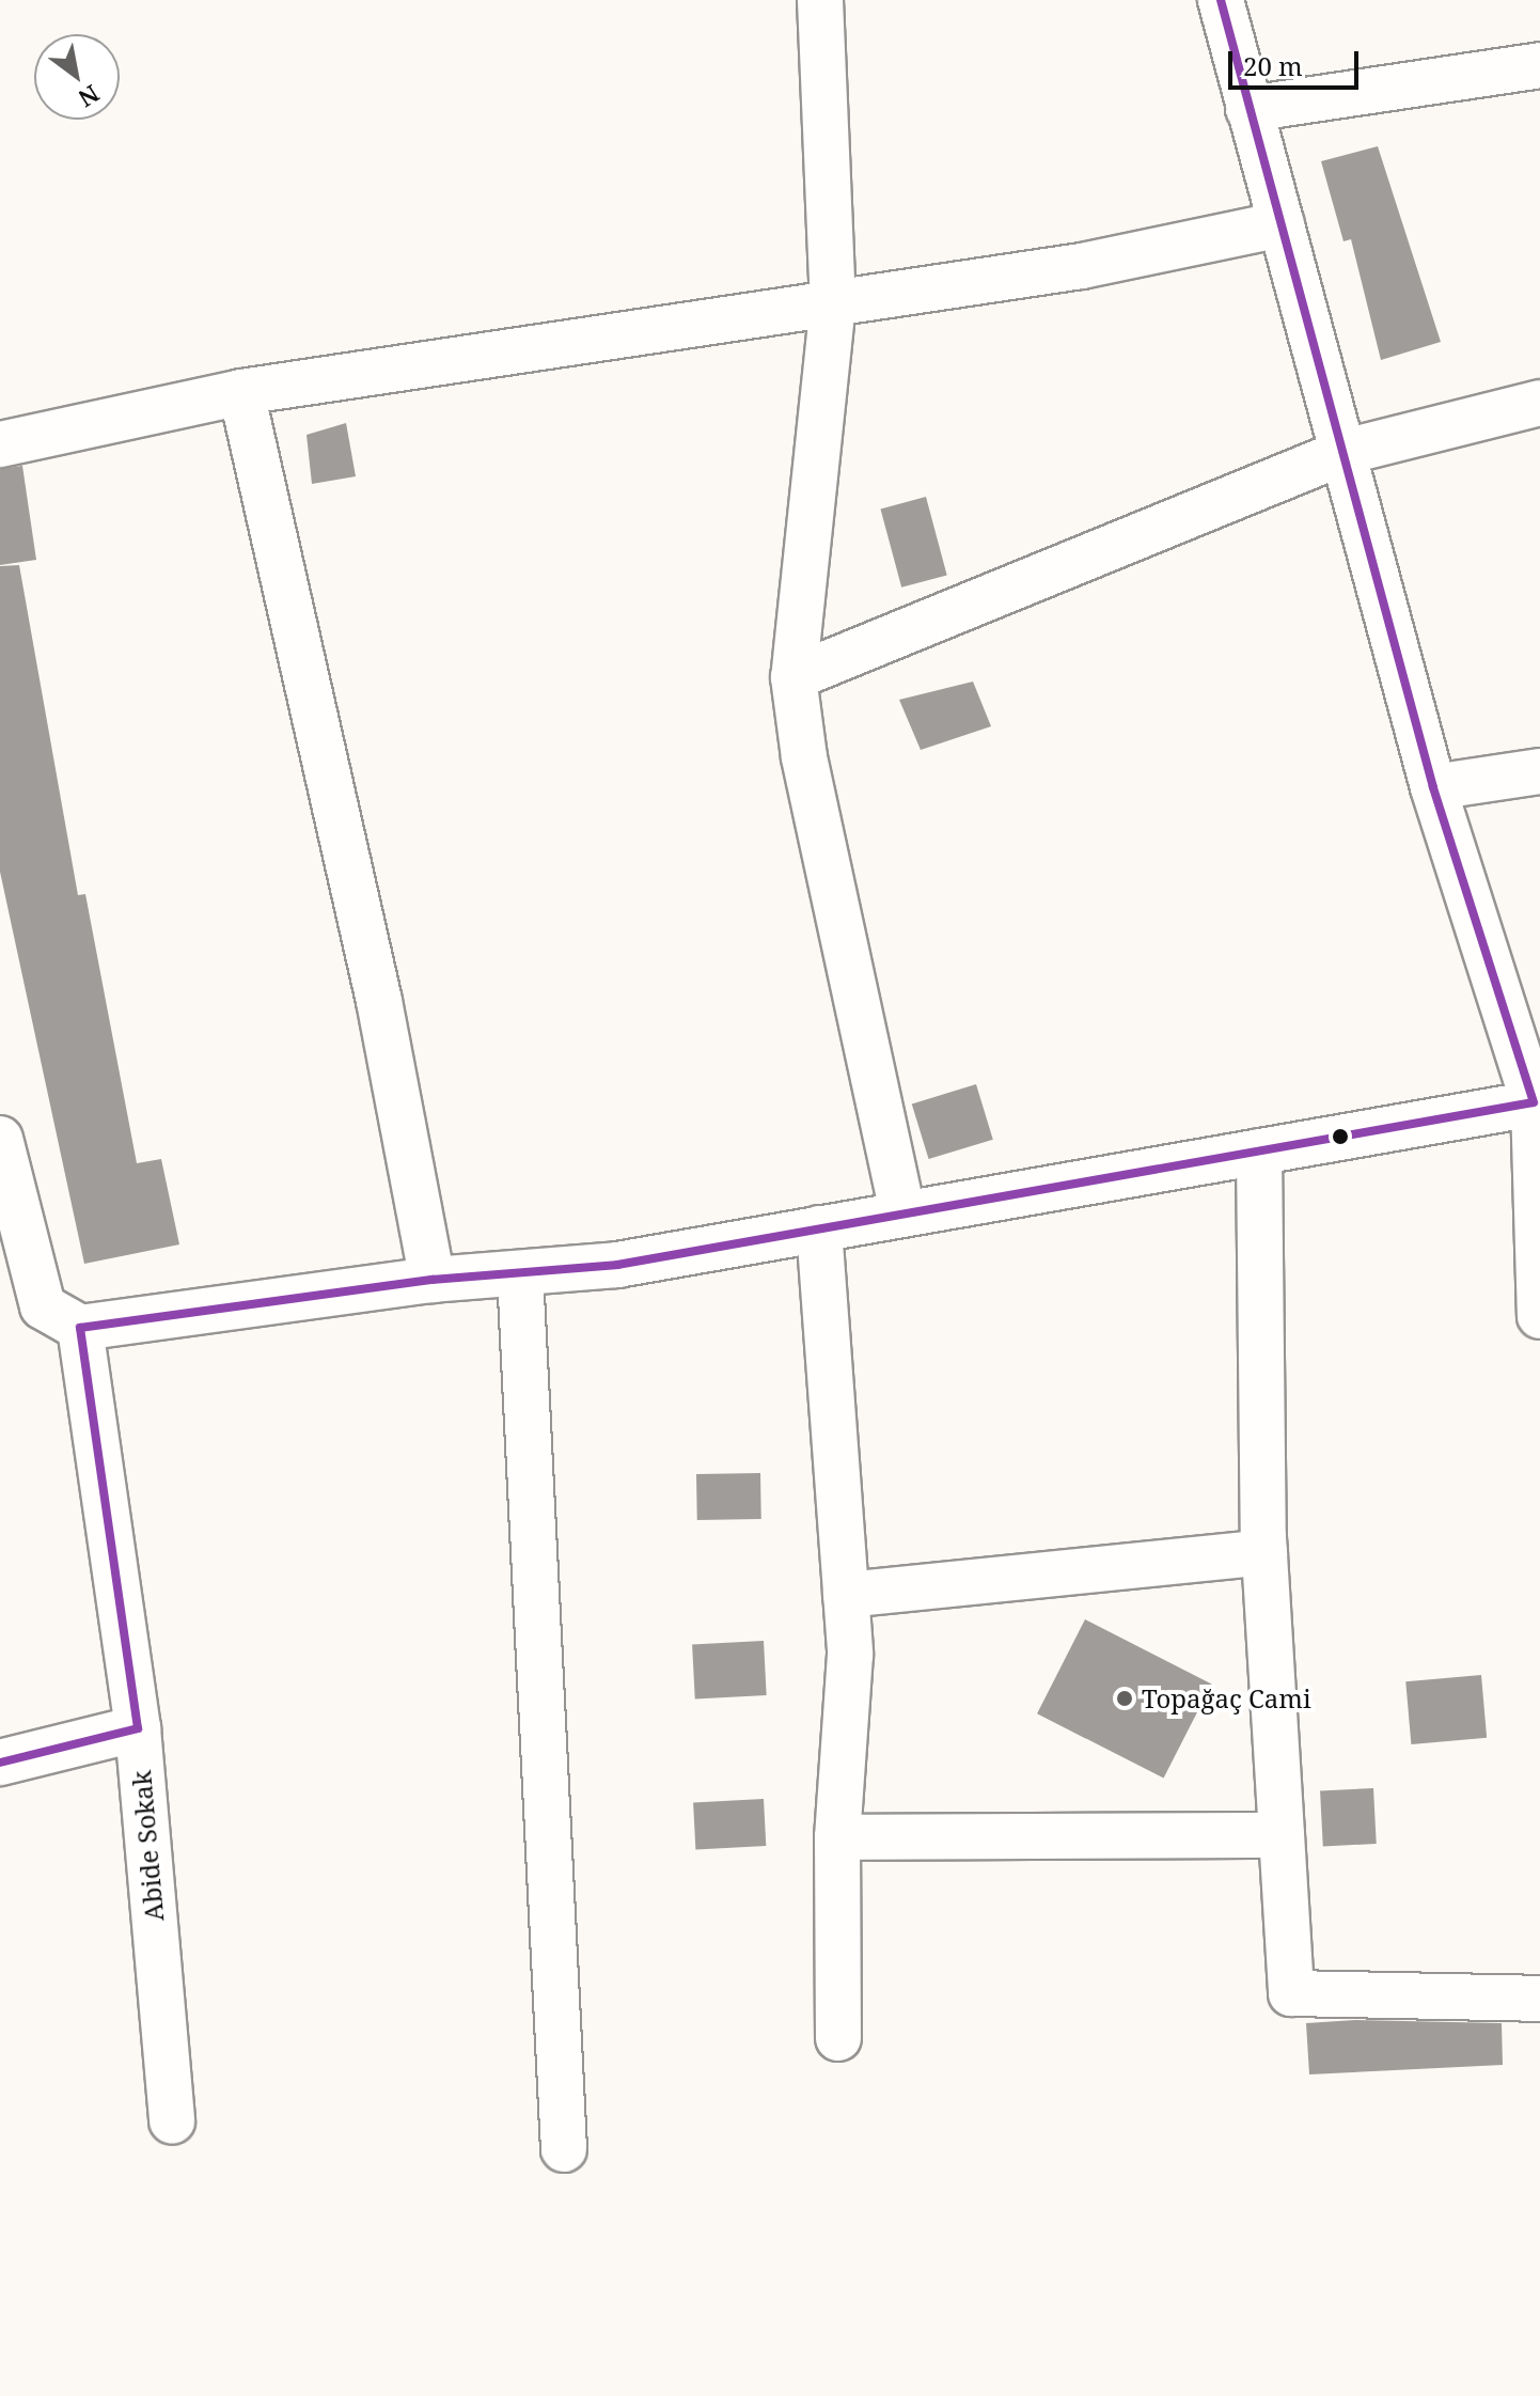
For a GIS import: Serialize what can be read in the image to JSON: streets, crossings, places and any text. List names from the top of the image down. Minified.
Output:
{"streets":{"street":["Abide Sokak"]},"places":["Topağaç Cami"],"lines":["transit line 20"],"scale_bar":"20 m","north":"bottom right"}
